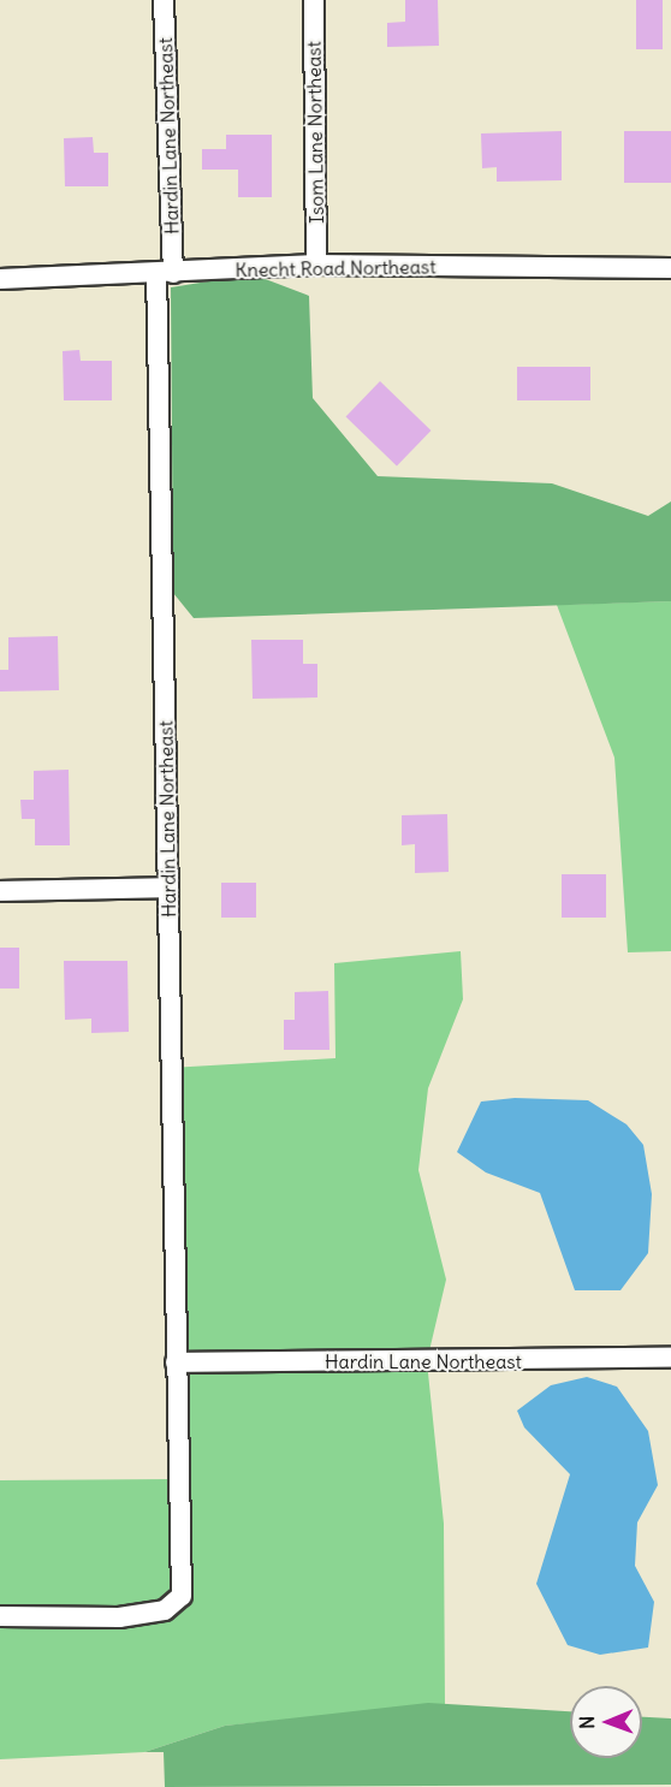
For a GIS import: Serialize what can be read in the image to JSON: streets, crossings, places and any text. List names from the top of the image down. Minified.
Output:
{"streets":{"street":["Isom Lane Northeast","Hardin Lane Northeast","Knecht Road Northeast"]},"crossings":[["Isom Lane Northeast","Knecht Road Northeast"],["Hardin Lane Northeast","Knecht Road Northeast"]],"north":"left"}
